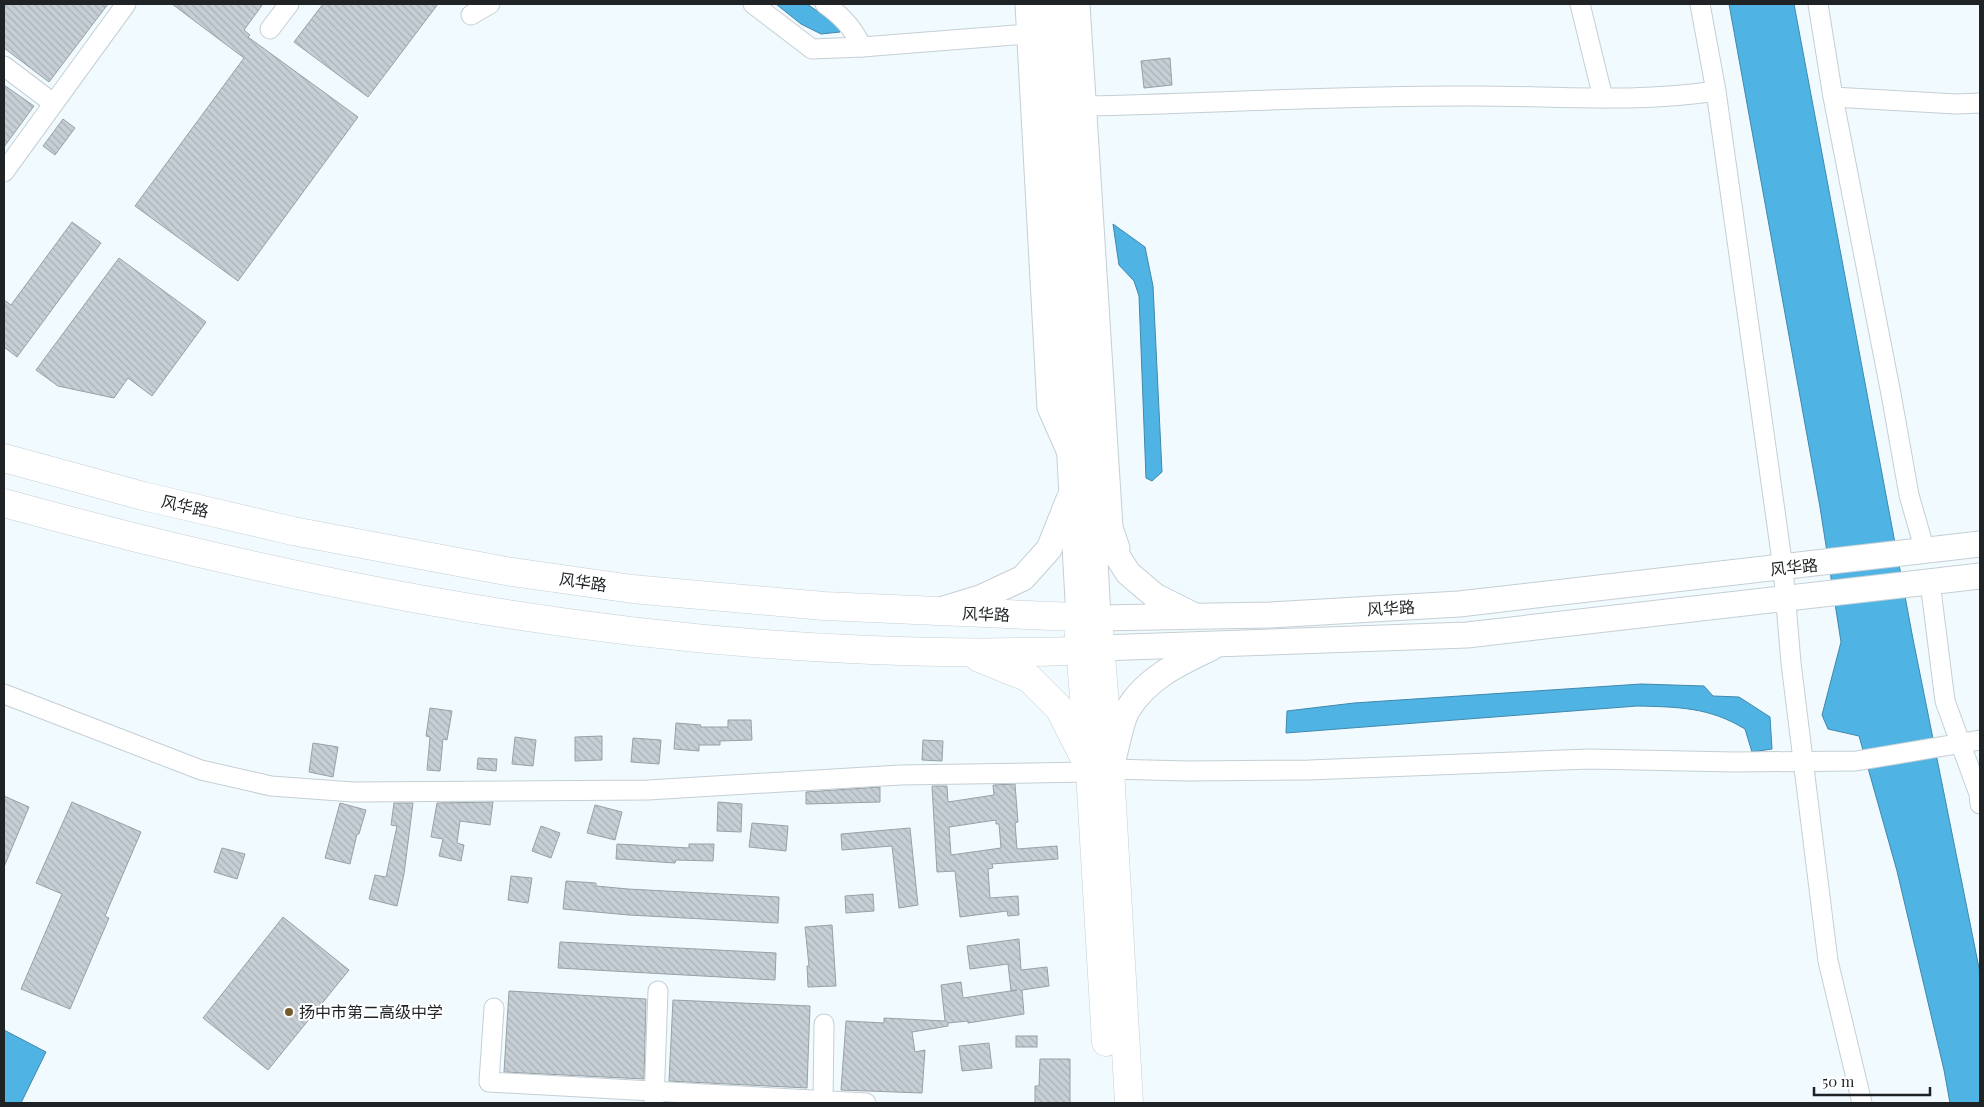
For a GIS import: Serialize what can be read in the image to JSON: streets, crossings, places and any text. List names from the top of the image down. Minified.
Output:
{"streets":{"highway":["风华路"]},"places":["扬中市第二高级中学"],"scale_bar":"50 m"}
